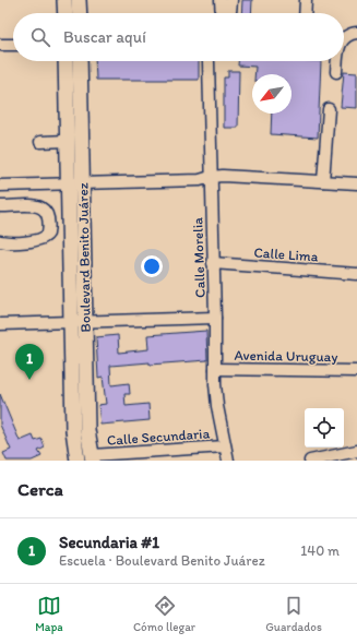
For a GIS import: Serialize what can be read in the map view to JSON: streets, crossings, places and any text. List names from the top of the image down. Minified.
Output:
{"streets":{"main road":["Boulevard Benito Juárez"],"street":["Calle Lima","Calle Morelia","Avenida Uruguay","Calle Secundaria"]},"crossings":[["Calle Lima","Calle Morelia"],["Boulevard Benito Juárez","Calle Secundaria"],["Calle Morelia","Avenida Uruguay"],["Calle Morelia","Calle Secundaria"]],"north":"bottom left","page":{"search":"Buscar aquí","pins":"1","heading":"Cerca","list":[{"mark":"1","name":"Secundaria #1","note":"Escuela · Boulevard Benito Juárez","value":"140 m"}],"nav":["Mapa","Cómo llegar","Guardados"]}}
